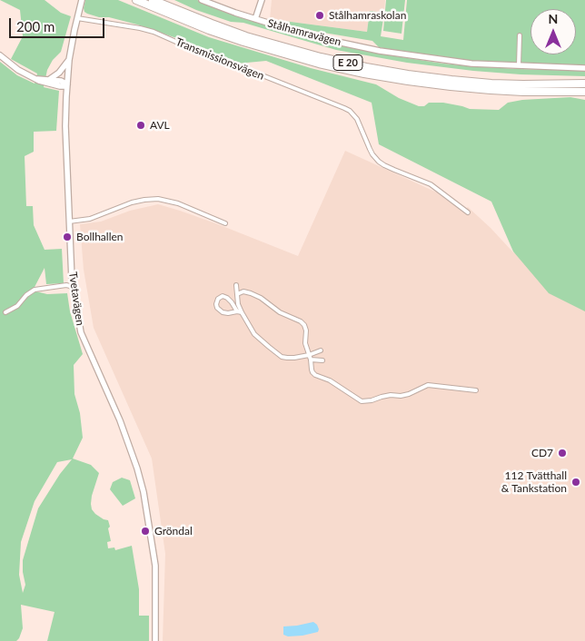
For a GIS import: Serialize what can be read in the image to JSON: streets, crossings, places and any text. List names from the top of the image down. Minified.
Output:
{"streets":{"highway":["E 20"],"main road":["Stålhamravägen","Tvetavägen"],"street":["Transmissionsvägen"]},"crossings":[["Transmissionsvägen","Tvetavägen"]],"places":["Stålhamraskolan","AVL","Bollhallen","CD7","112 Tvätthall & Tankstation","Gröndal"],"scale_bar":"200 m","north":"top"}
